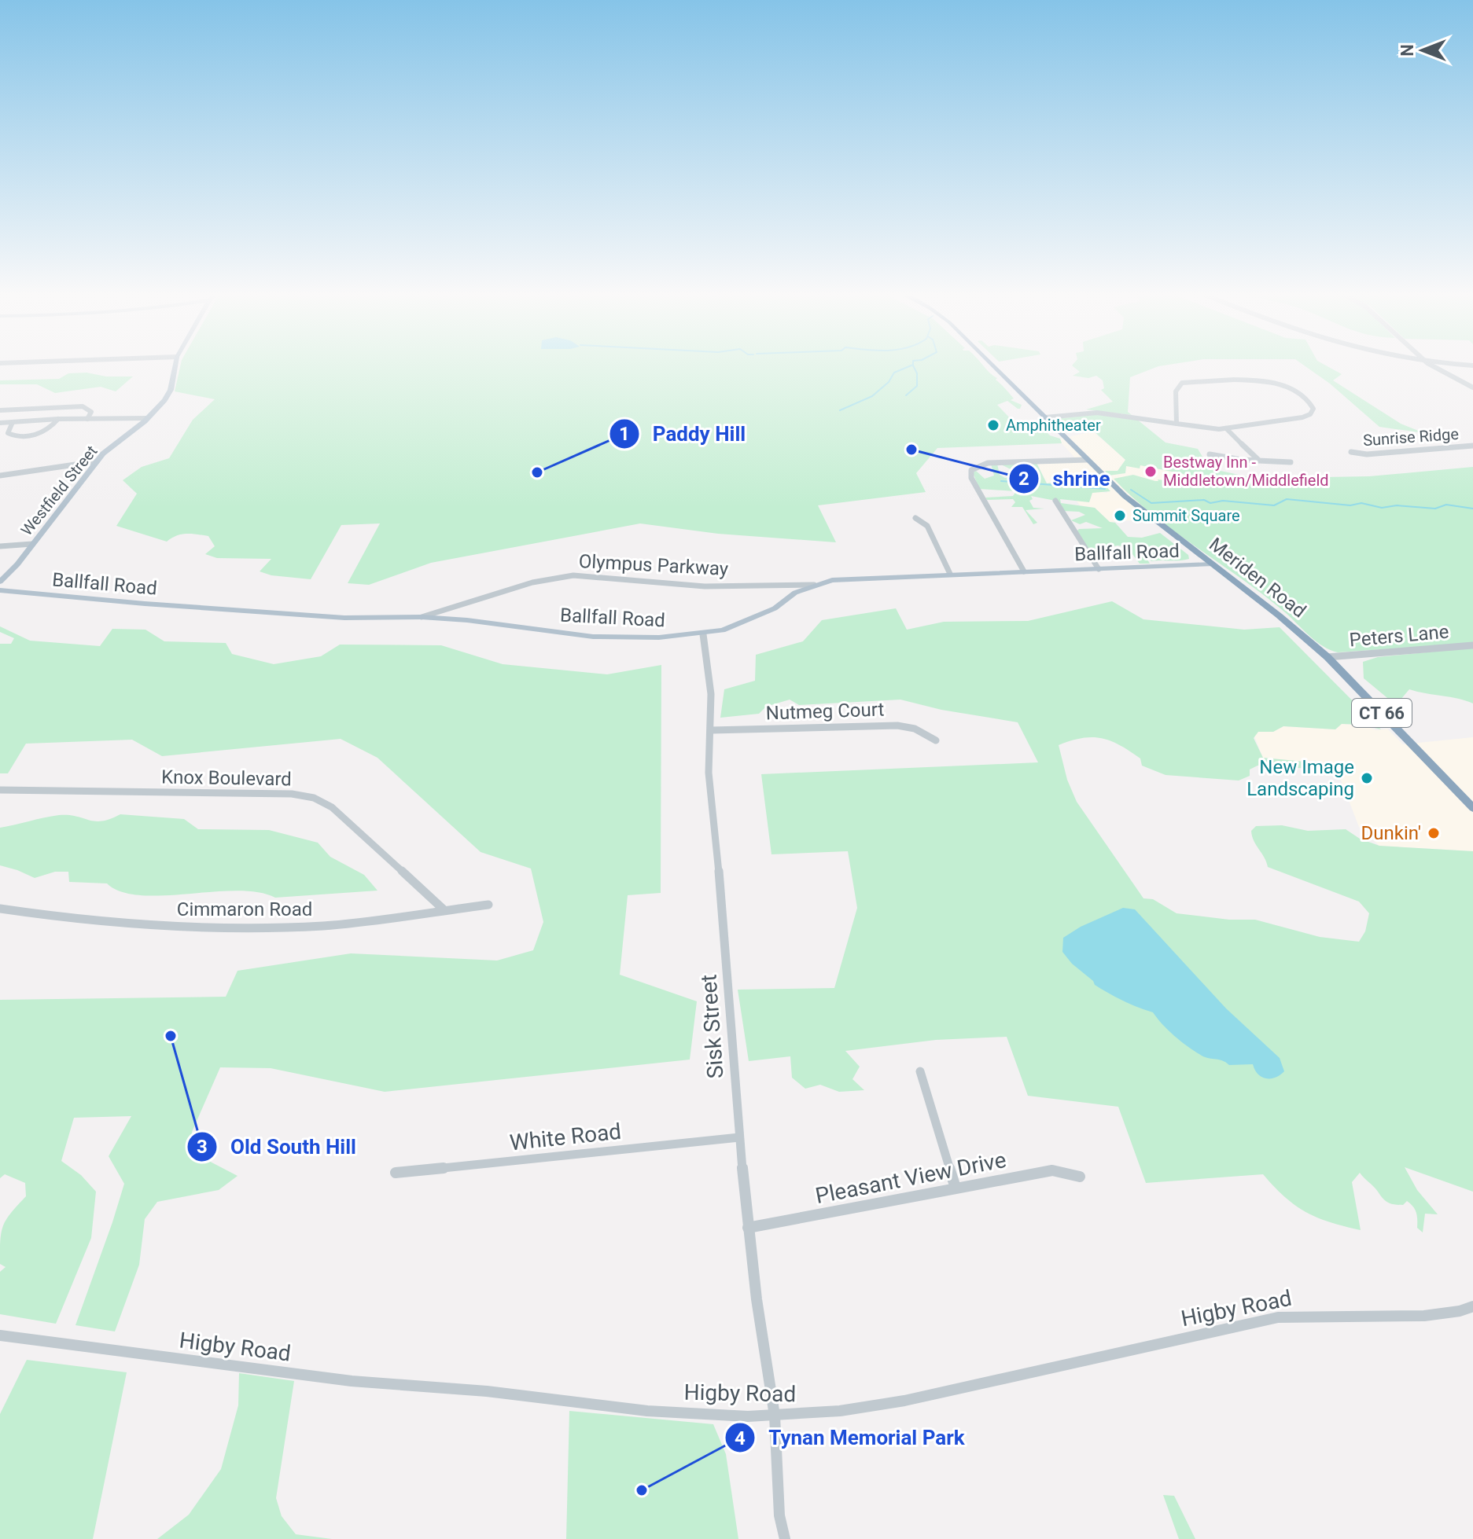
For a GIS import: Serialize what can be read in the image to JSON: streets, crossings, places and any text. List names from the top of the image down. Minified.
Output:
{"streets":{"highway":["Meriden Road","CT 66"],"main road":["Westfield Street","Ballfall Road"],"street":["Sunrise Ridge","Olympus Parkway","Peters Lane","Nutmeg Court","Knox Boulevard","Cimmaron Road","Sisk Street","White Road","Pleasant View Drive","Higby Road"]},"crossings":[["Ballfall Road","Olympus Parkway"],["Ballfall Road","Meriden Road"],["Ballfall Road","Sisk Street"],["Meriden Road","Peters Lane"],["Nutmeg Court","Sisk Street"],["Knox Boulevard","Cimmaron Road"],["Sisk Street","White Road"],["Sisk Street","Pleasant View Drive"],["Sisk Street","Higby Road"]],"places":["Amphitheater","shrine","Bestway Inn - Middletown/Middlefield","Paddy Hill","Summit Square","New Image Landscaping","Dunkin'","Old South Hill","Tynan Memorial Park"],"north":"left"}
